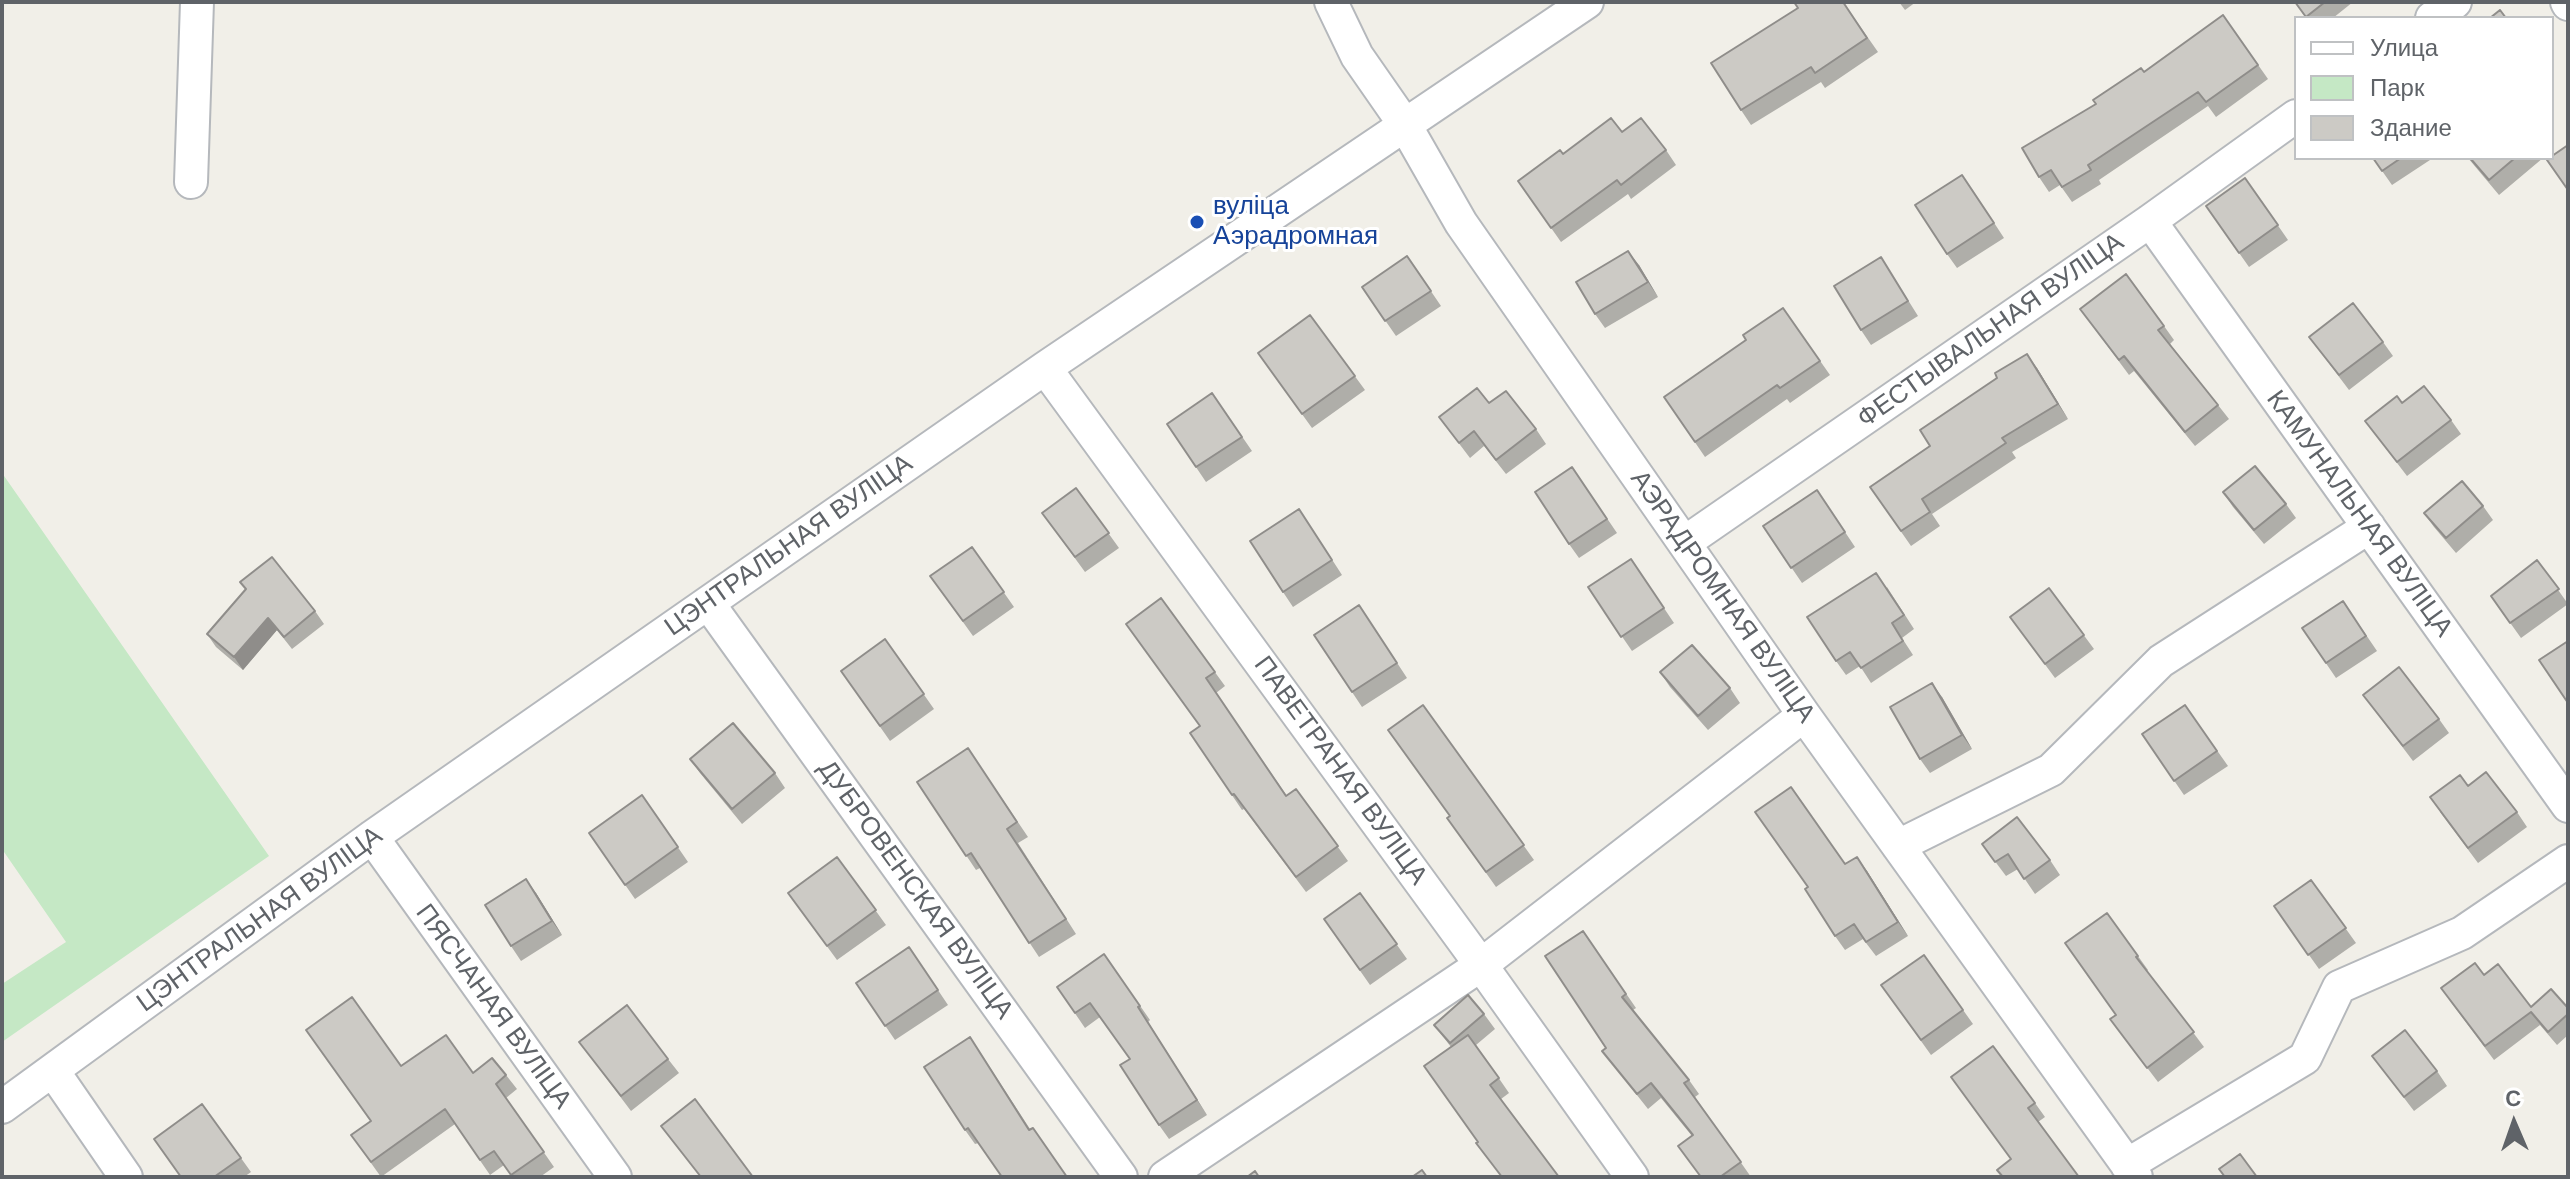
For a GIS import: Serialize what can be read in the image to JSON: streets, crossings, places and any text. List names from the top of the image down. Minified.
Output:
{"streets":{"street":["ФЕСТЫВАЛЬНАЯ ВУЛІЦА","КАМУНАЛЬНАЯ ВУЛІЦА","ЦЭНТРАЛЬНАЯ ВУЛІЦА","АЭРАДРОМНАЯ ВУЛІЦА","ПАВЕТРАНАЯ ВУЛІЦА","ДУБРОВЕНСКАЯ ВУЛІЦА","ПЯСЧАНАЯ ВУЛІЦА"]},"crossings":[["ФЕСТЫВАЛЬНАЯ ВУЛІЦА","КАМУНАЛЬНАЯ ВУЛІЦА"],["ФЕСТЫВАЛЬНАЯ ВУЛІЦА","АЭРАДРОМНАЯ ВУЛІЦА"],["ЦЭНТРАЛЬНАЯ ВУЛІЦА","АЭРАДРОМНАЯ ВУЛІЦА"],["ЦЭНТРАЛЬНАЯ ВУЛІЦА","ПАВЕТРАНАЯ ВУЛІЦА"],["ЦЭНТРАЛЬНАЯ ВУЛІЦА","ДУБРОВЕНСКАЯ ВУЛІЦА"],["ЦЭНТРАЛЬНАЯ ВУЛІЦА","ПЯСЧАНАЯ ВУЛІЦА"]],"places":["вуліца Аэрадромная"],"legend":["Улица","Парк","Здание"],"north":"top"}
